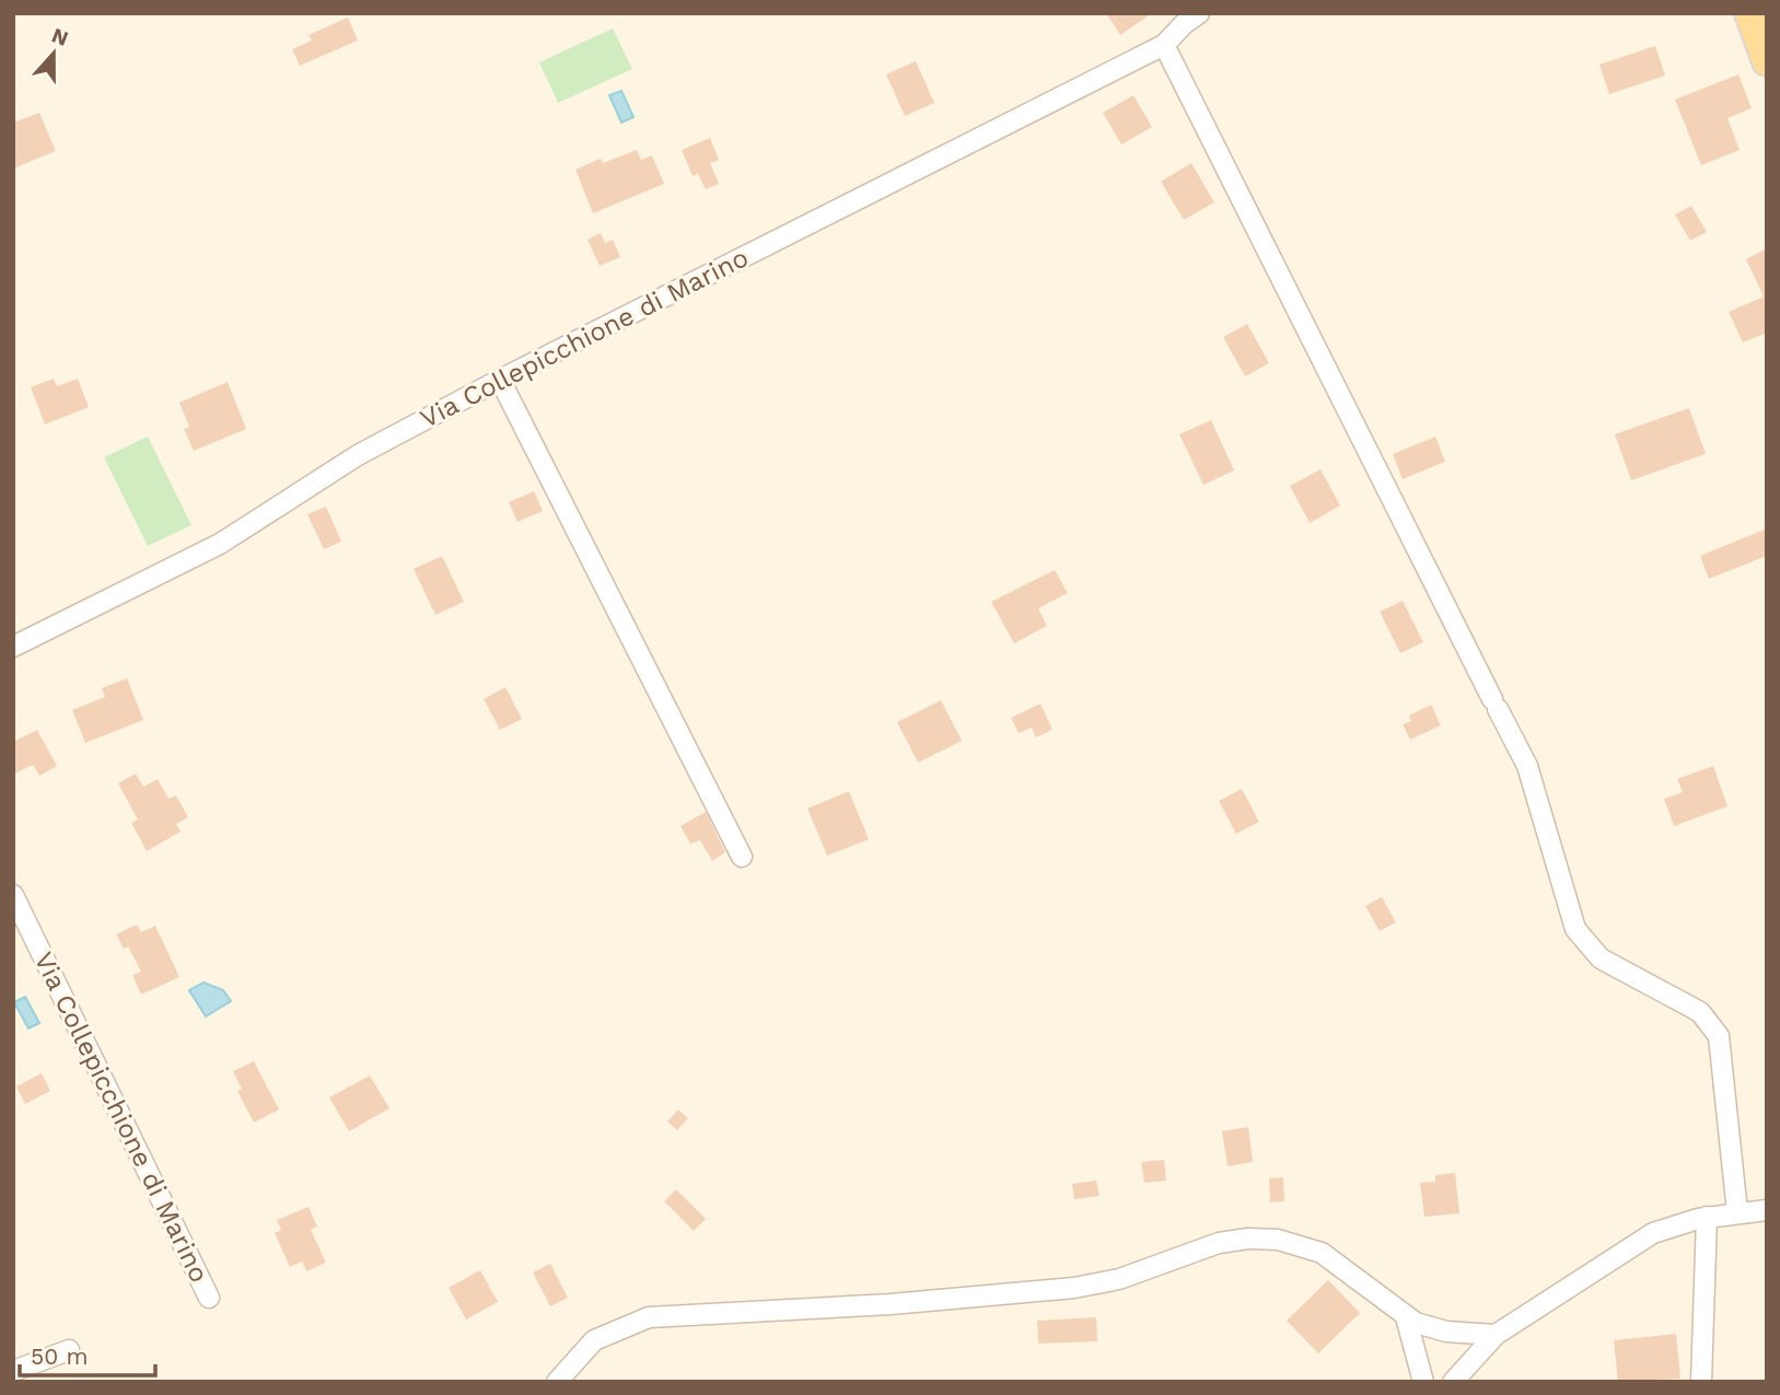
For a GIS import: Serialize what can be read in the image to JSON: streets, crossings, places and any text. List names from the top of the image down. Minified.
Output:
{"streets":{"street":["Via Collepicchione di Marino"]},"scale_bar":"50 m","north":"top"}
